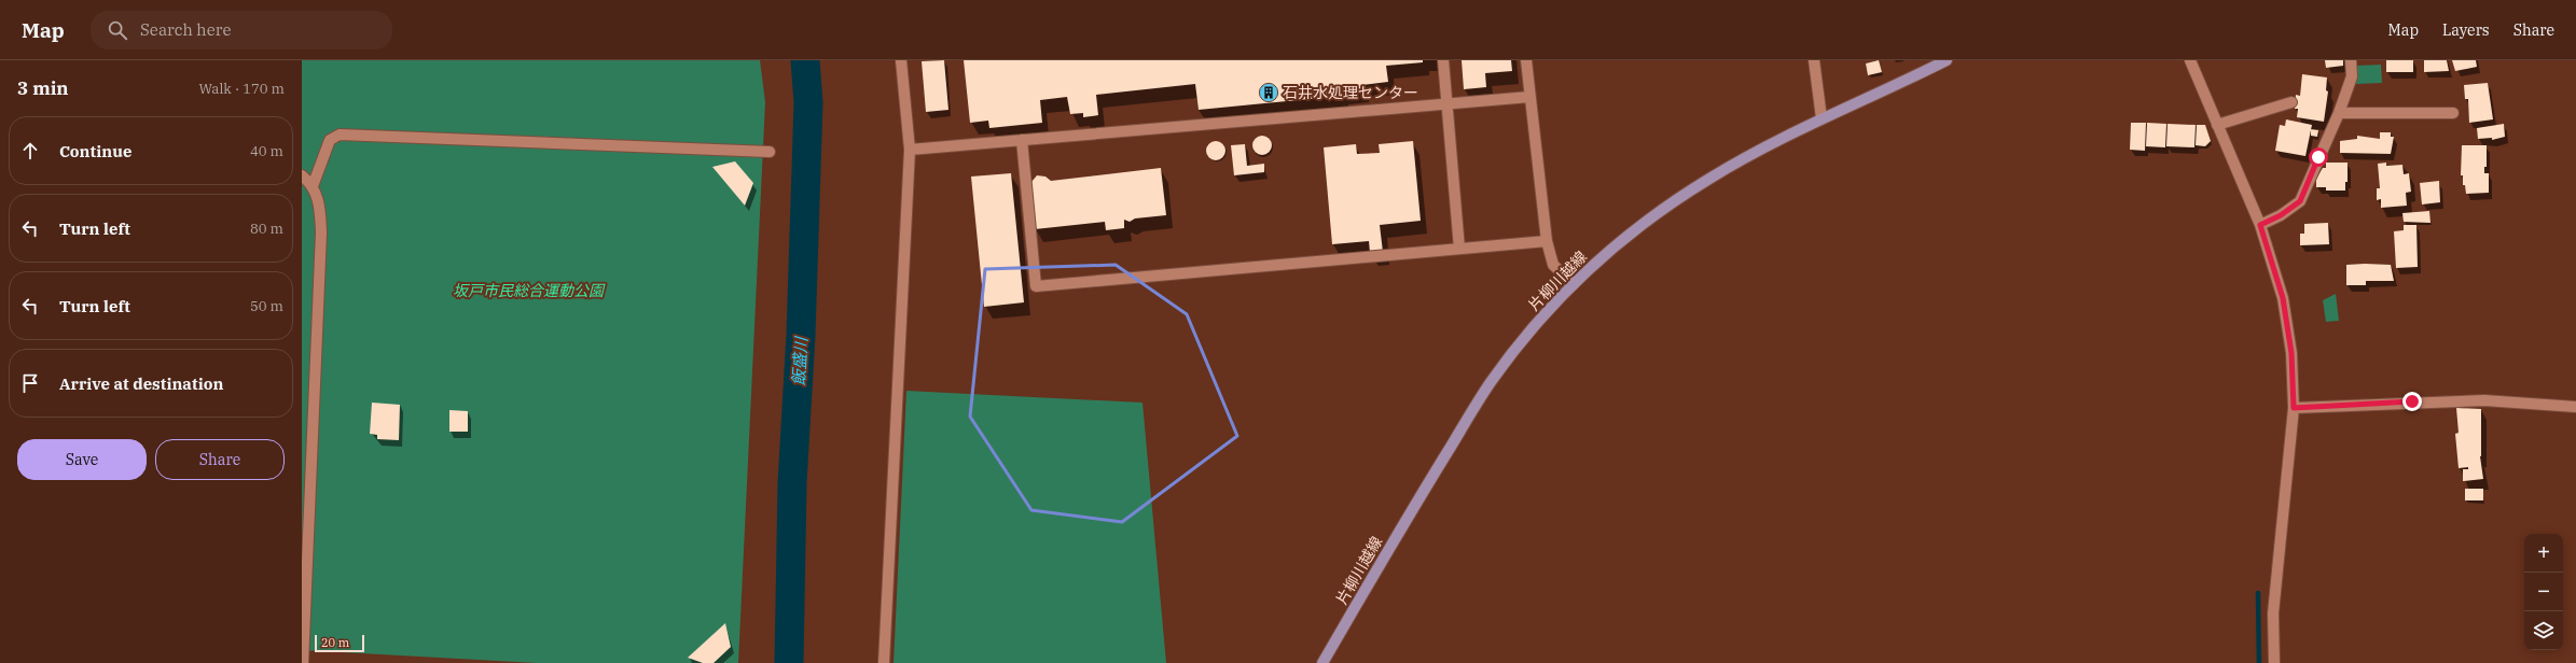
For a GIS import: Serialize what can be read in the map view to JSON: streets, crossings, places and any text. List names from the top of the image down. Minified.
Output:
{"streets":{"main road":["片柳川越線"]},"water":["飯盛川"],"parks":["坂戸市民総合運動公園"],"places":{"building":["石井水処理センター"]},"scale_bar":"20 m","page":{"header":"Map","search":"Search here","nav":["Map","Layers","Share"],"heading":["3 min","Walk · 170 m"],"list":[["Continue","40 m"],["Turn left","80 m"],["Turn left","50 m"],"Arrive at destination"],"buttons":["Save","Share"],"map_buttons":["+","−"],"scale":"20 m"}}
